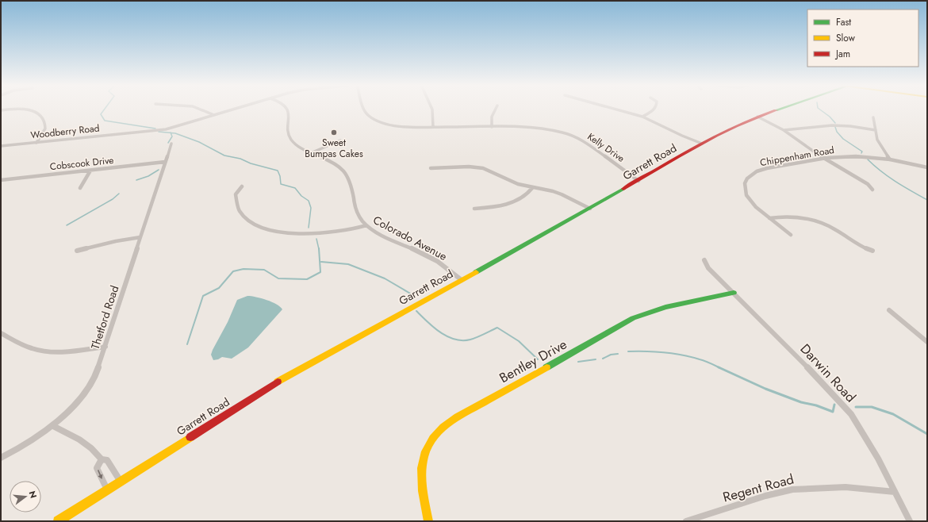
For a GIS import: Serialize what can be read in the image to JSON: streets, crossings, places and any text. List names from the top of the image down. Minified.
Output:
{"streets":{"street":["Woodberry Road","Kelly Drive","Chippenham Road","Garrett Road","Cobscook Drive","Colorado Avenue","Thetford Road","Bentley Drive","Darwin Road","Regent Road"]},"crossings":[["Kelly Drive","Garrett Road"],["Garrett Road","Colorado Avenue"],["Cobscook Drive","Thetford Road"],["Bentley Drive","Darwin Road"],["Darwin Road","Regent Road"]],"places":["Sweet Bumpas Cakes"],"legend":["Fast","Slow","Jam"],"north":"right"}
